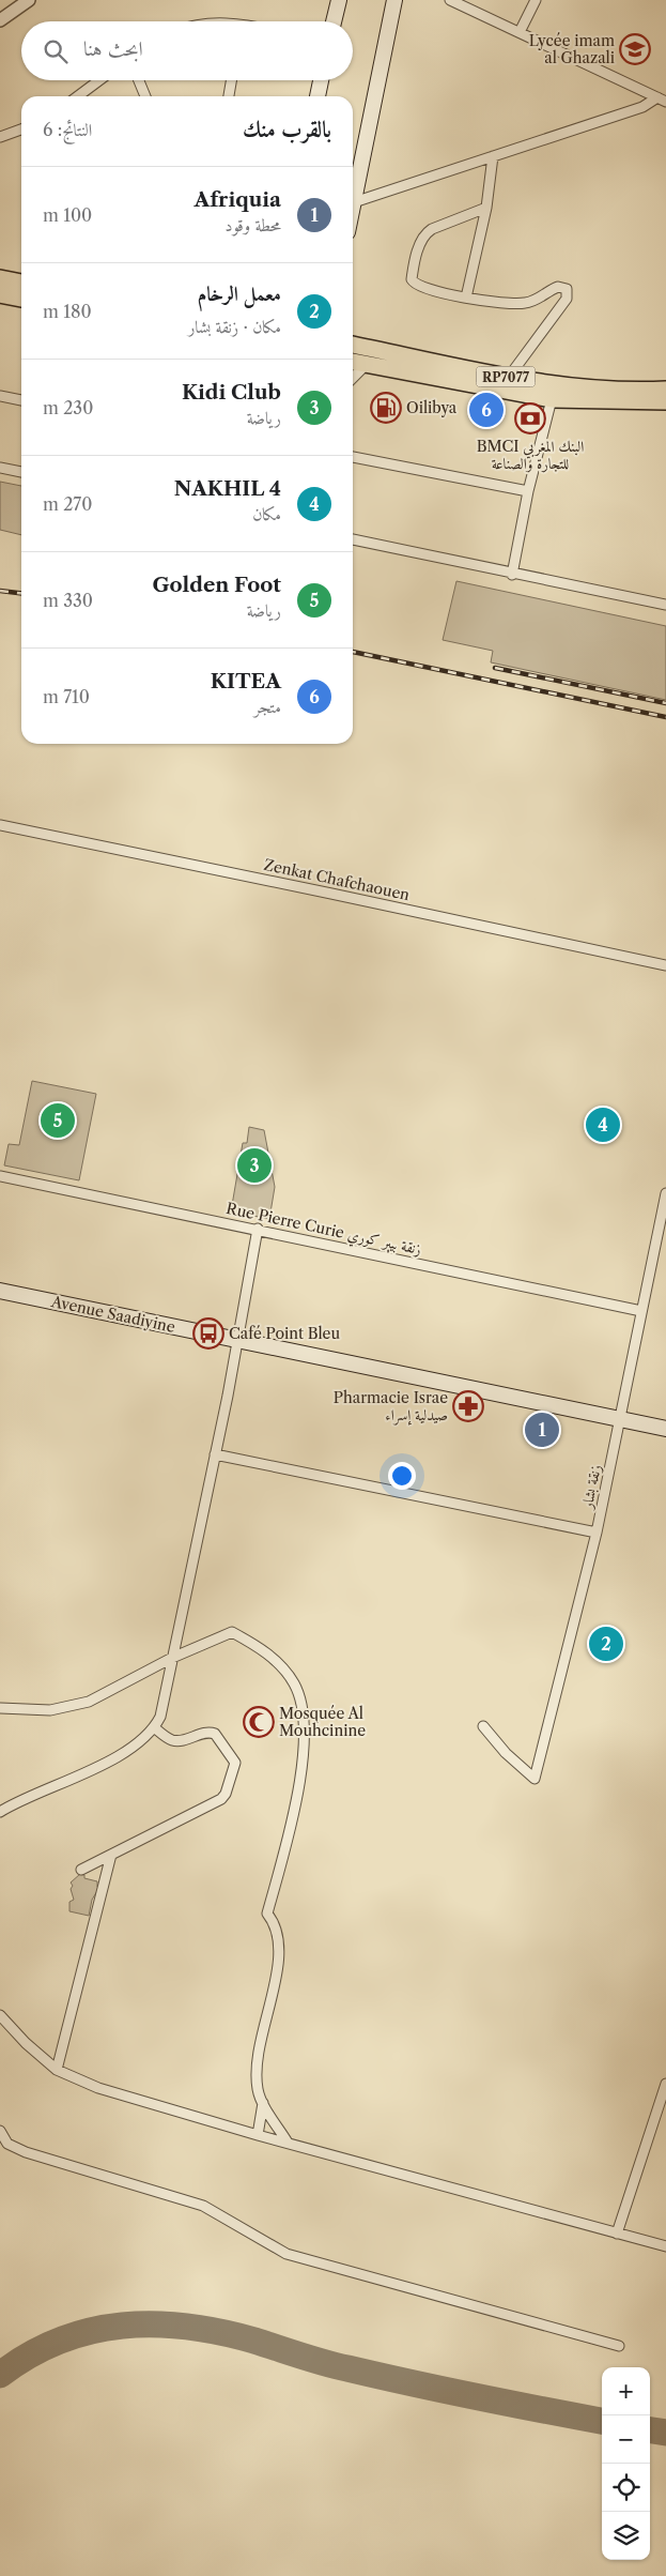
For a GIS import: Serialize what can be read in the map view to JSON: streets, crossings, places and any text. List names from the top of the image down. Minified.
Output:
{"streets":{"main road":["RP7077","Avenue Saadiyine"],"street":["Zenkat Chafchaouen","Rue Pierre Curie زنقة بيير كوري","زنقة بشار"]},"crossings":[["Rue Pierre Curie زنقة بيير كوري","زنقة بشار"],["Avenue Saadiyine","زنقة بشار"]],"places":{"school or university":["Lycée imam al Ghazali"],"fuel station":["Oilibya"],"bank":["BMCI البنك المغربي للتجارة والصناعة"],"bus stop":["Café Point Bleu"],"pharmacy":["Pharmacie Israe صيدلية إسراء"],"mosque":["Mosquée Al Mouhcinine"]},"page":{"search":"ابحث هنا","heading":["بالقرب منك","النتائج: 6"],"list":[{"mark":"1","name":"Afriquia","note":"محطة وقود","value":"100 m"},{"mark":"2","name":"معمل الرخام","note":"مكان · زنقة بشار","value":"180 m"},{"mark":"3","name":"Kidi Club","note":"رياضة","value":"230 m"},{"mark":"4","name":"NAKHIL 4","note":"مكان","value":"270 m"},{"mark":"5","name":"Golden Foot","note":"رياضة","value":"330 m"},{"mark":"6","name":"KITEA","note":"متجر","value":"710 m"}],"pins":["6","5","4","3","1","2"],"map_buttons":["+","−"]}}
